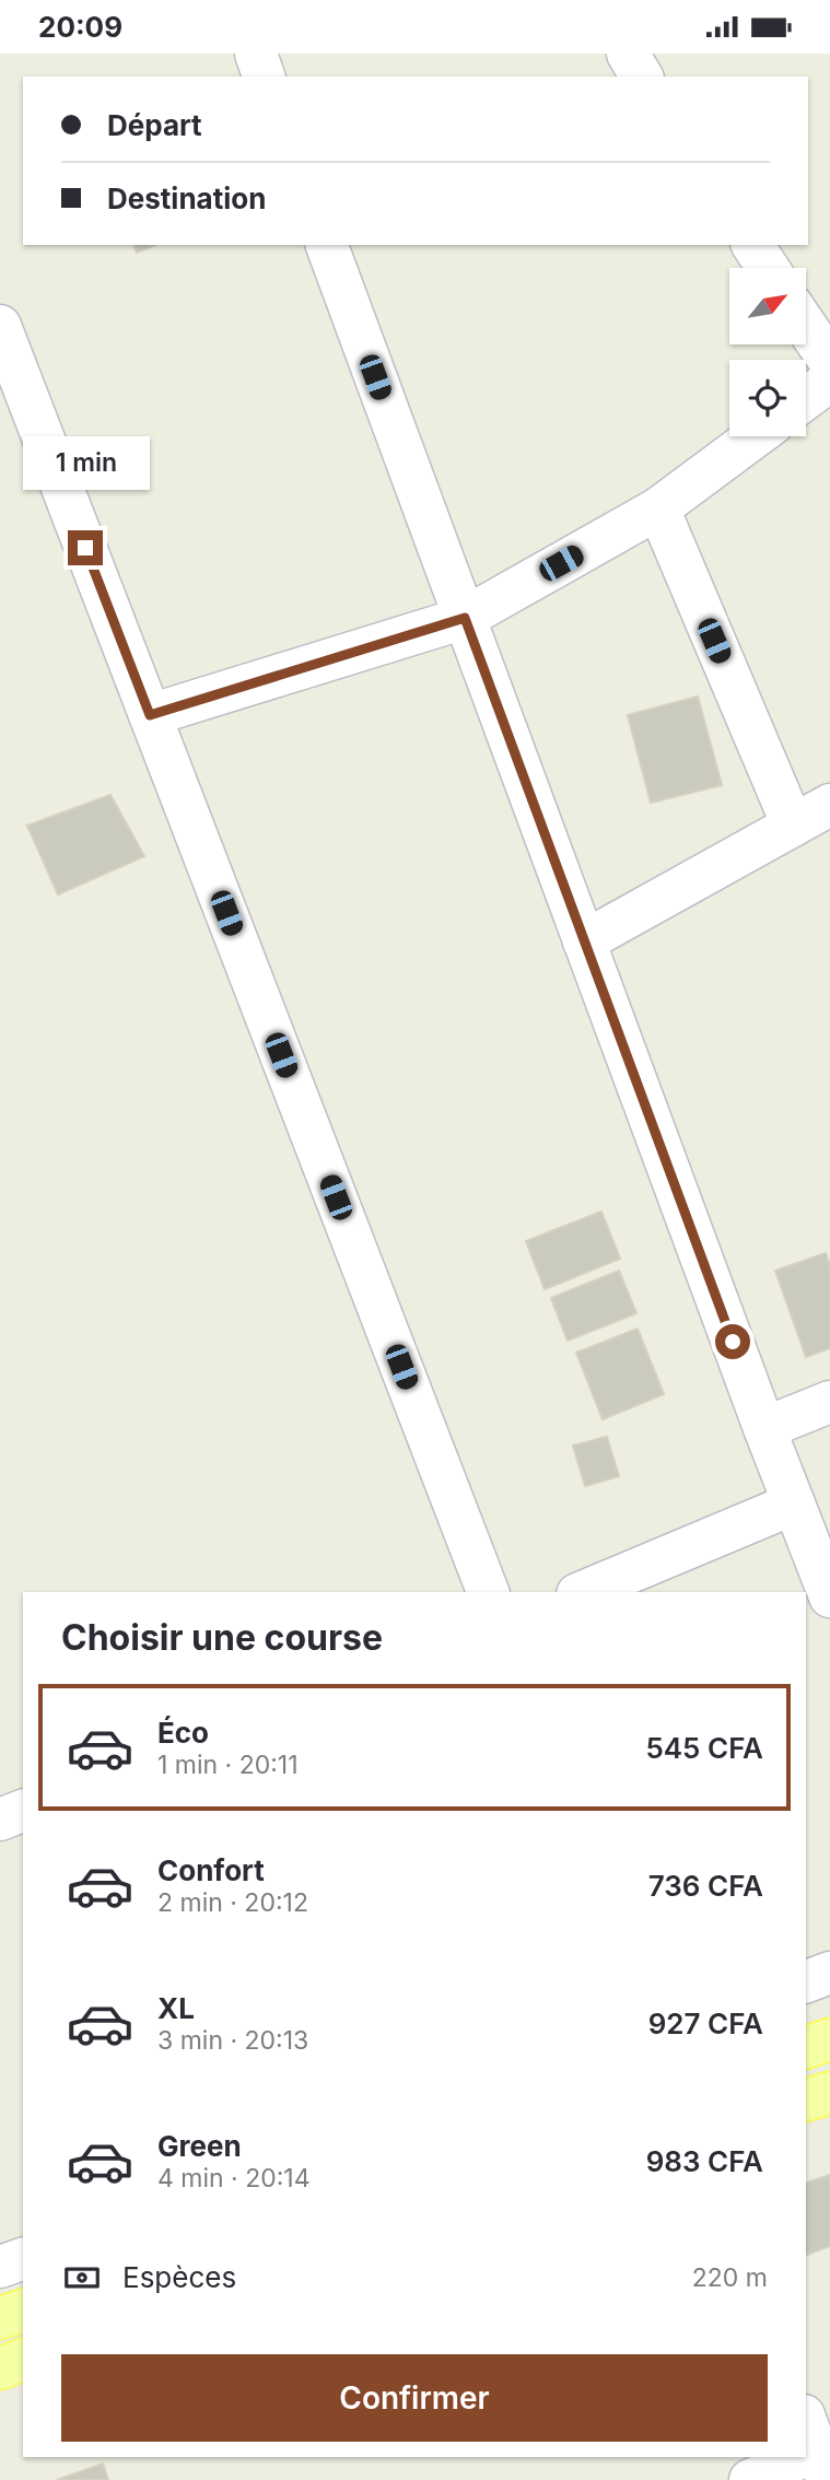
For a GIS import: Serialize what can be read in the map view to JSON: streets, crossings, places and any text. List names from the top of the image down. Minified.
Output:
{"north":"top right","page":{"status":"20:09","banner":["Départ","Destination"],"bubble":"1 min","heading":"Choisir une course","list":[{"name":"Éco","note":"1 min · 20:11","value":"545 CFA"},{"name":"Confort","note":"2 min · 20:12","value":"736 CFA"},{"name":"XL","note":"3 min · 20:13","value":"927 CFA"},{"name":"Green","note":"4 min · 20:14","value":"983 CFA"}],"pay":["Espèces","220 m"],"buttons":"Confirmer"}}
